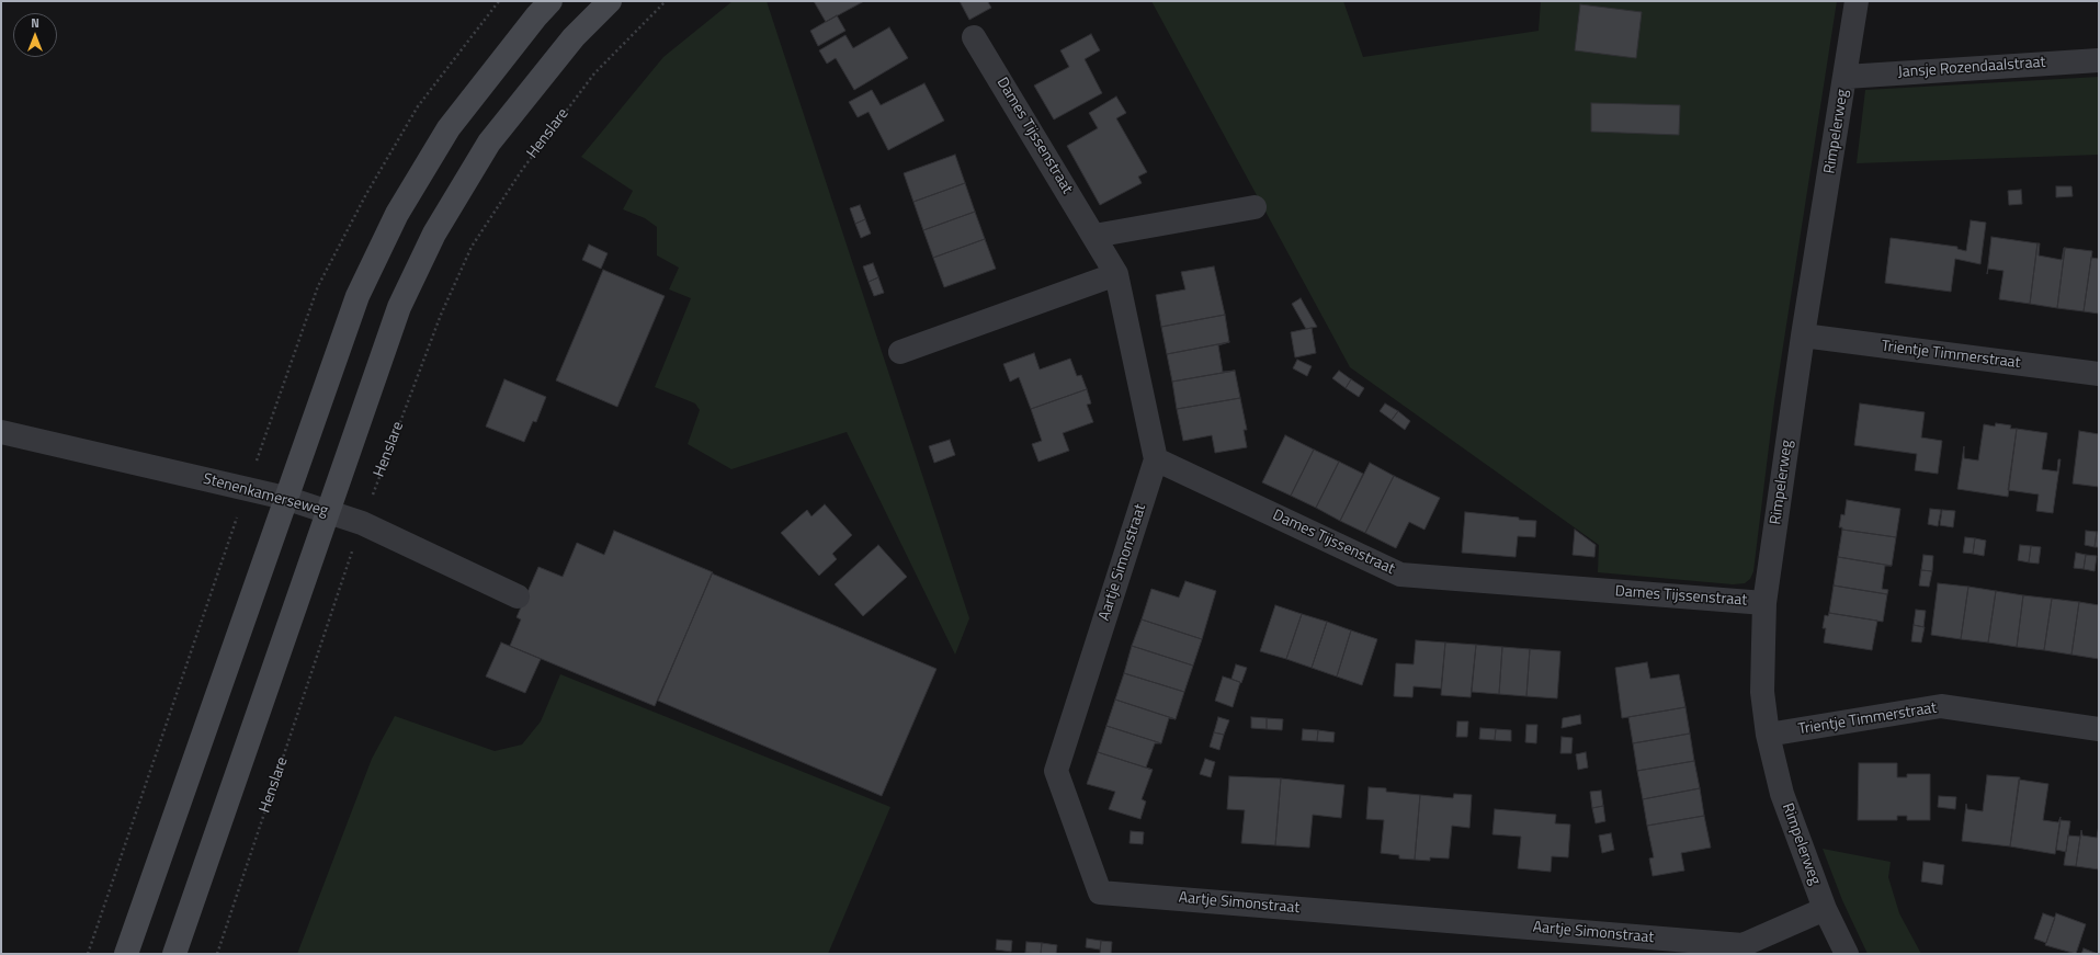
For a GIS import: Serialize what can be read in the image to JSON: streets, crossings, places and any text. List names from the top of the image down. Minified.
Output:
{"streets":{"street":["Jansje Rozendaalstraat","Rimpelerweg","Dames Tijssenstraat","Trientje Timmerstraat","Stenenkamerseweg","Aartje Simonstraat"],"path":["Henslare"]},"crossings":[["Jansje Rozendaalstraat","Rimpelerweg"],["Rimpelerweg","Dames Tijssenstraat"],["Rimpelerweg","Trientje Timmerstraat"],["Rimpelerweg","Aartje Simonstraat"],["Henslare","Stenenkamerseweg"],["Dames Tijssenstraat","Aartje Simonstraat"]],"north":"top"}
